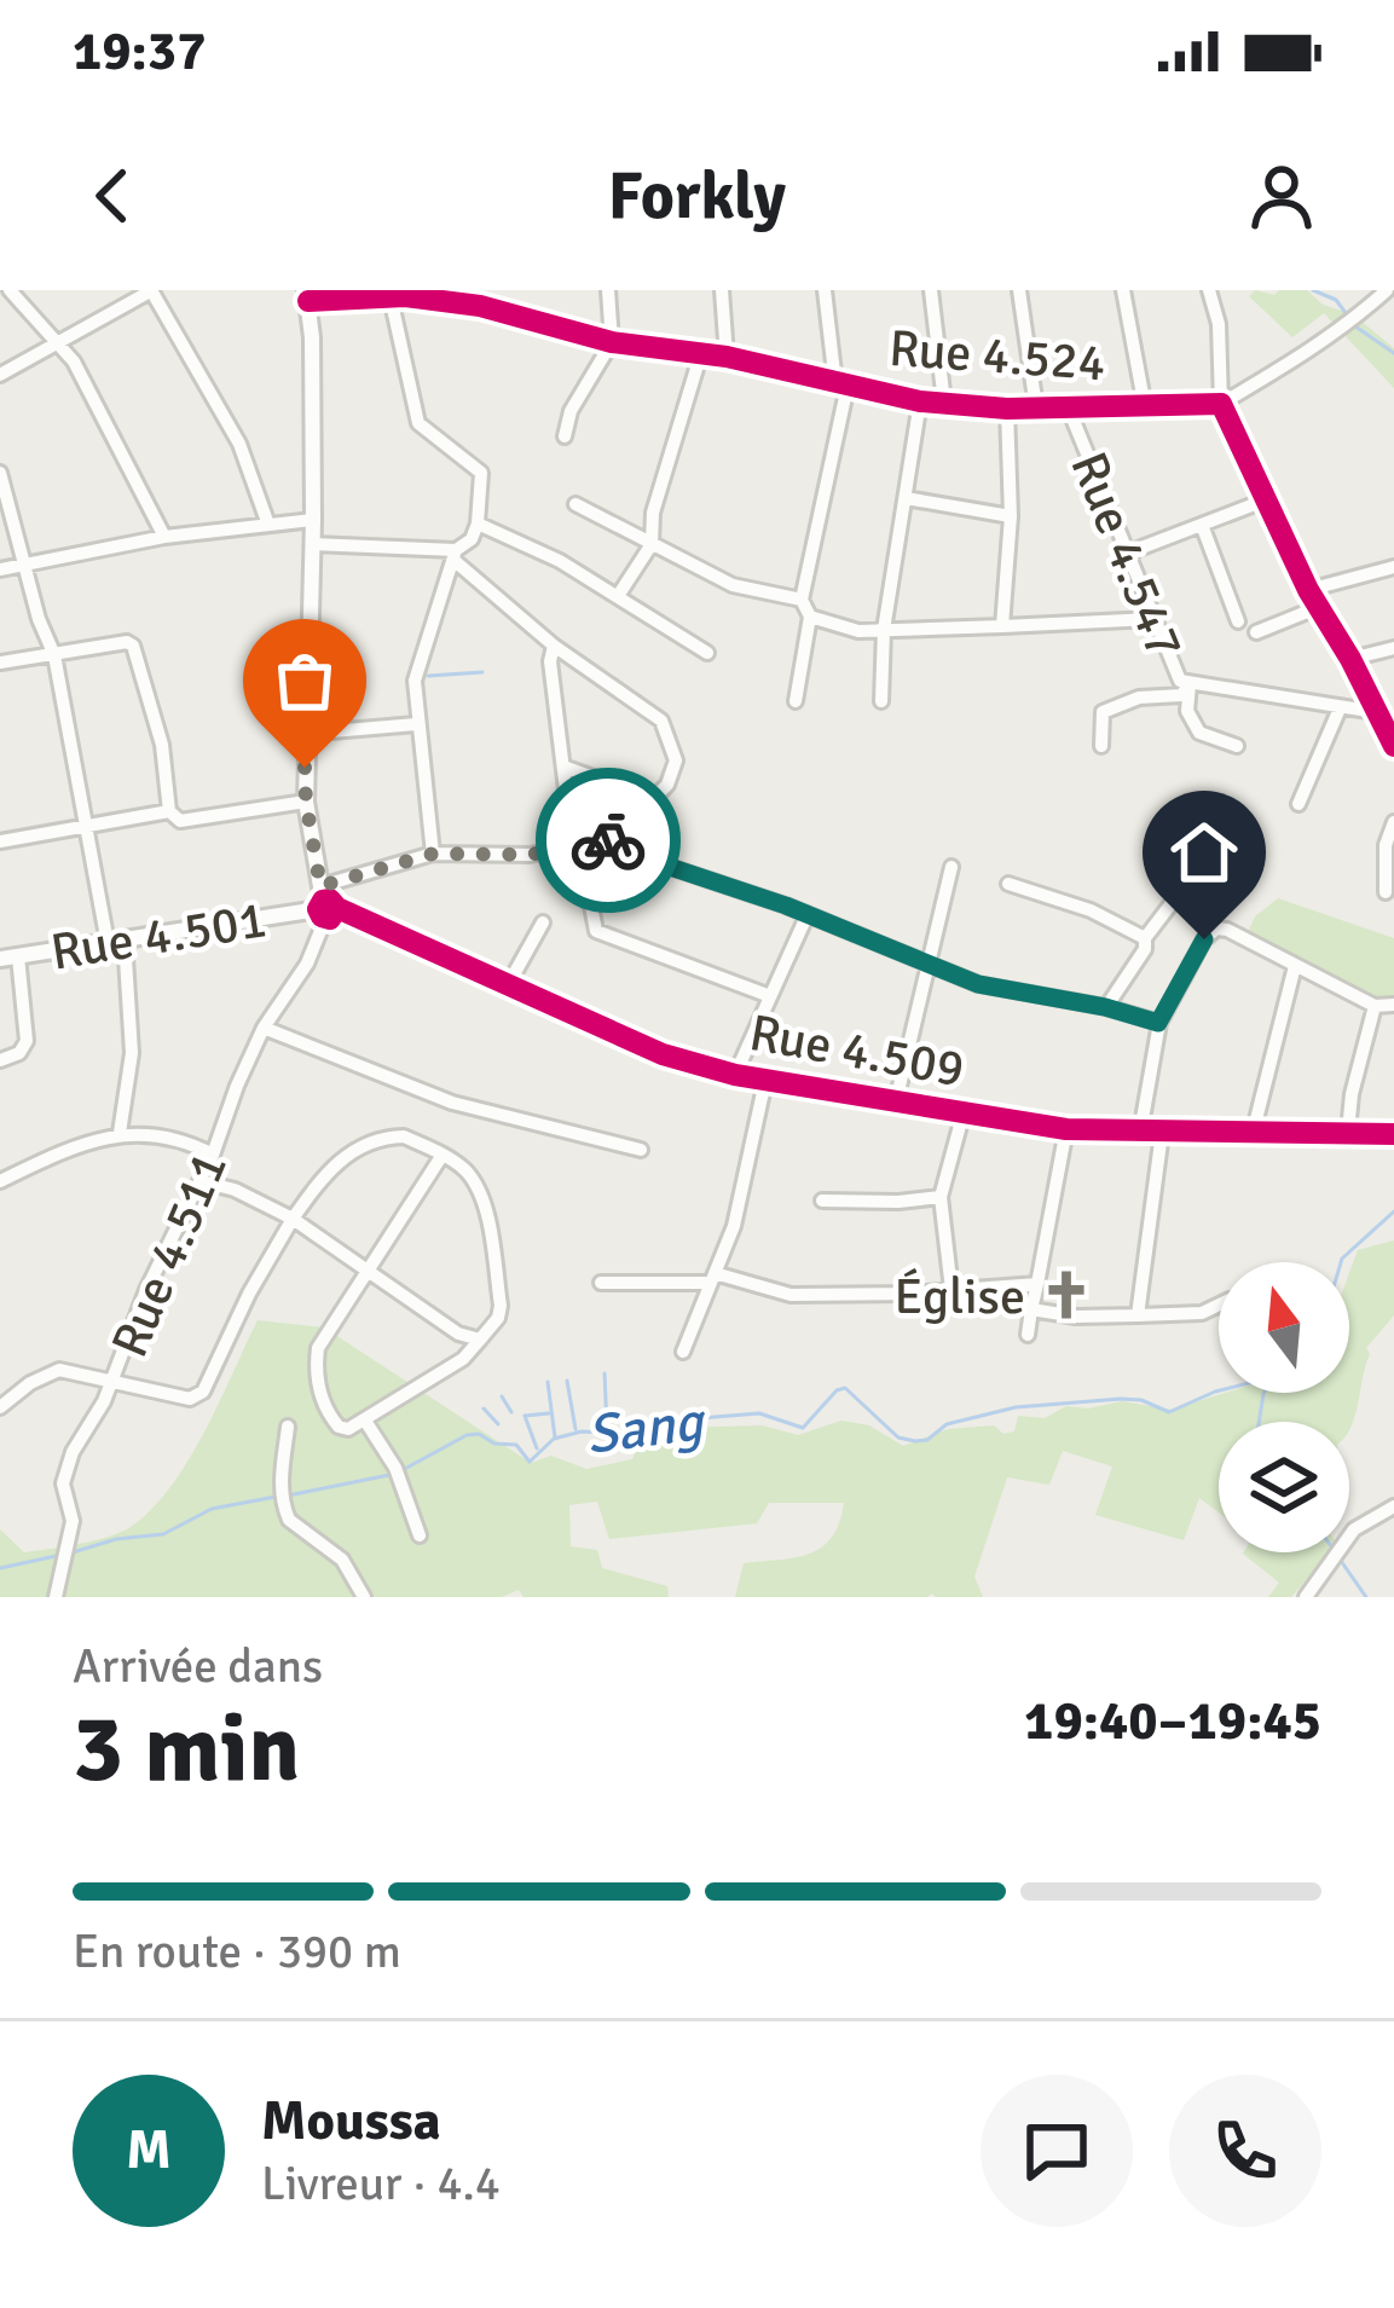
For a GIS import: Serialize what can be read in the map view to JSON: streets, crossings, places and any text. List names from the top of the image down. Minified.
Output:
{"streets":{"street":["Rue 4.524","Rue 4.547","Rue 4.501","Rue 4.509","Rue 4.511"]},"crossings":[["Rue 4.524","Rue 4.547"],["Rue 4.501","Rue 4.509"],["Rue 4.501","Rue 4.511"],["Rue 4.509","Rue 4.511"]],"water":["Sang"],"places":{"church":["Église"]},"north":"top","page":{"status":"19:37","header":"Forkly","heading":["3 min","Arrivée dans","19:40–19:45"],"panel":["Moussa","Livreur · 4.4"],"bar":"En route · 390 m","round":"M"}}
